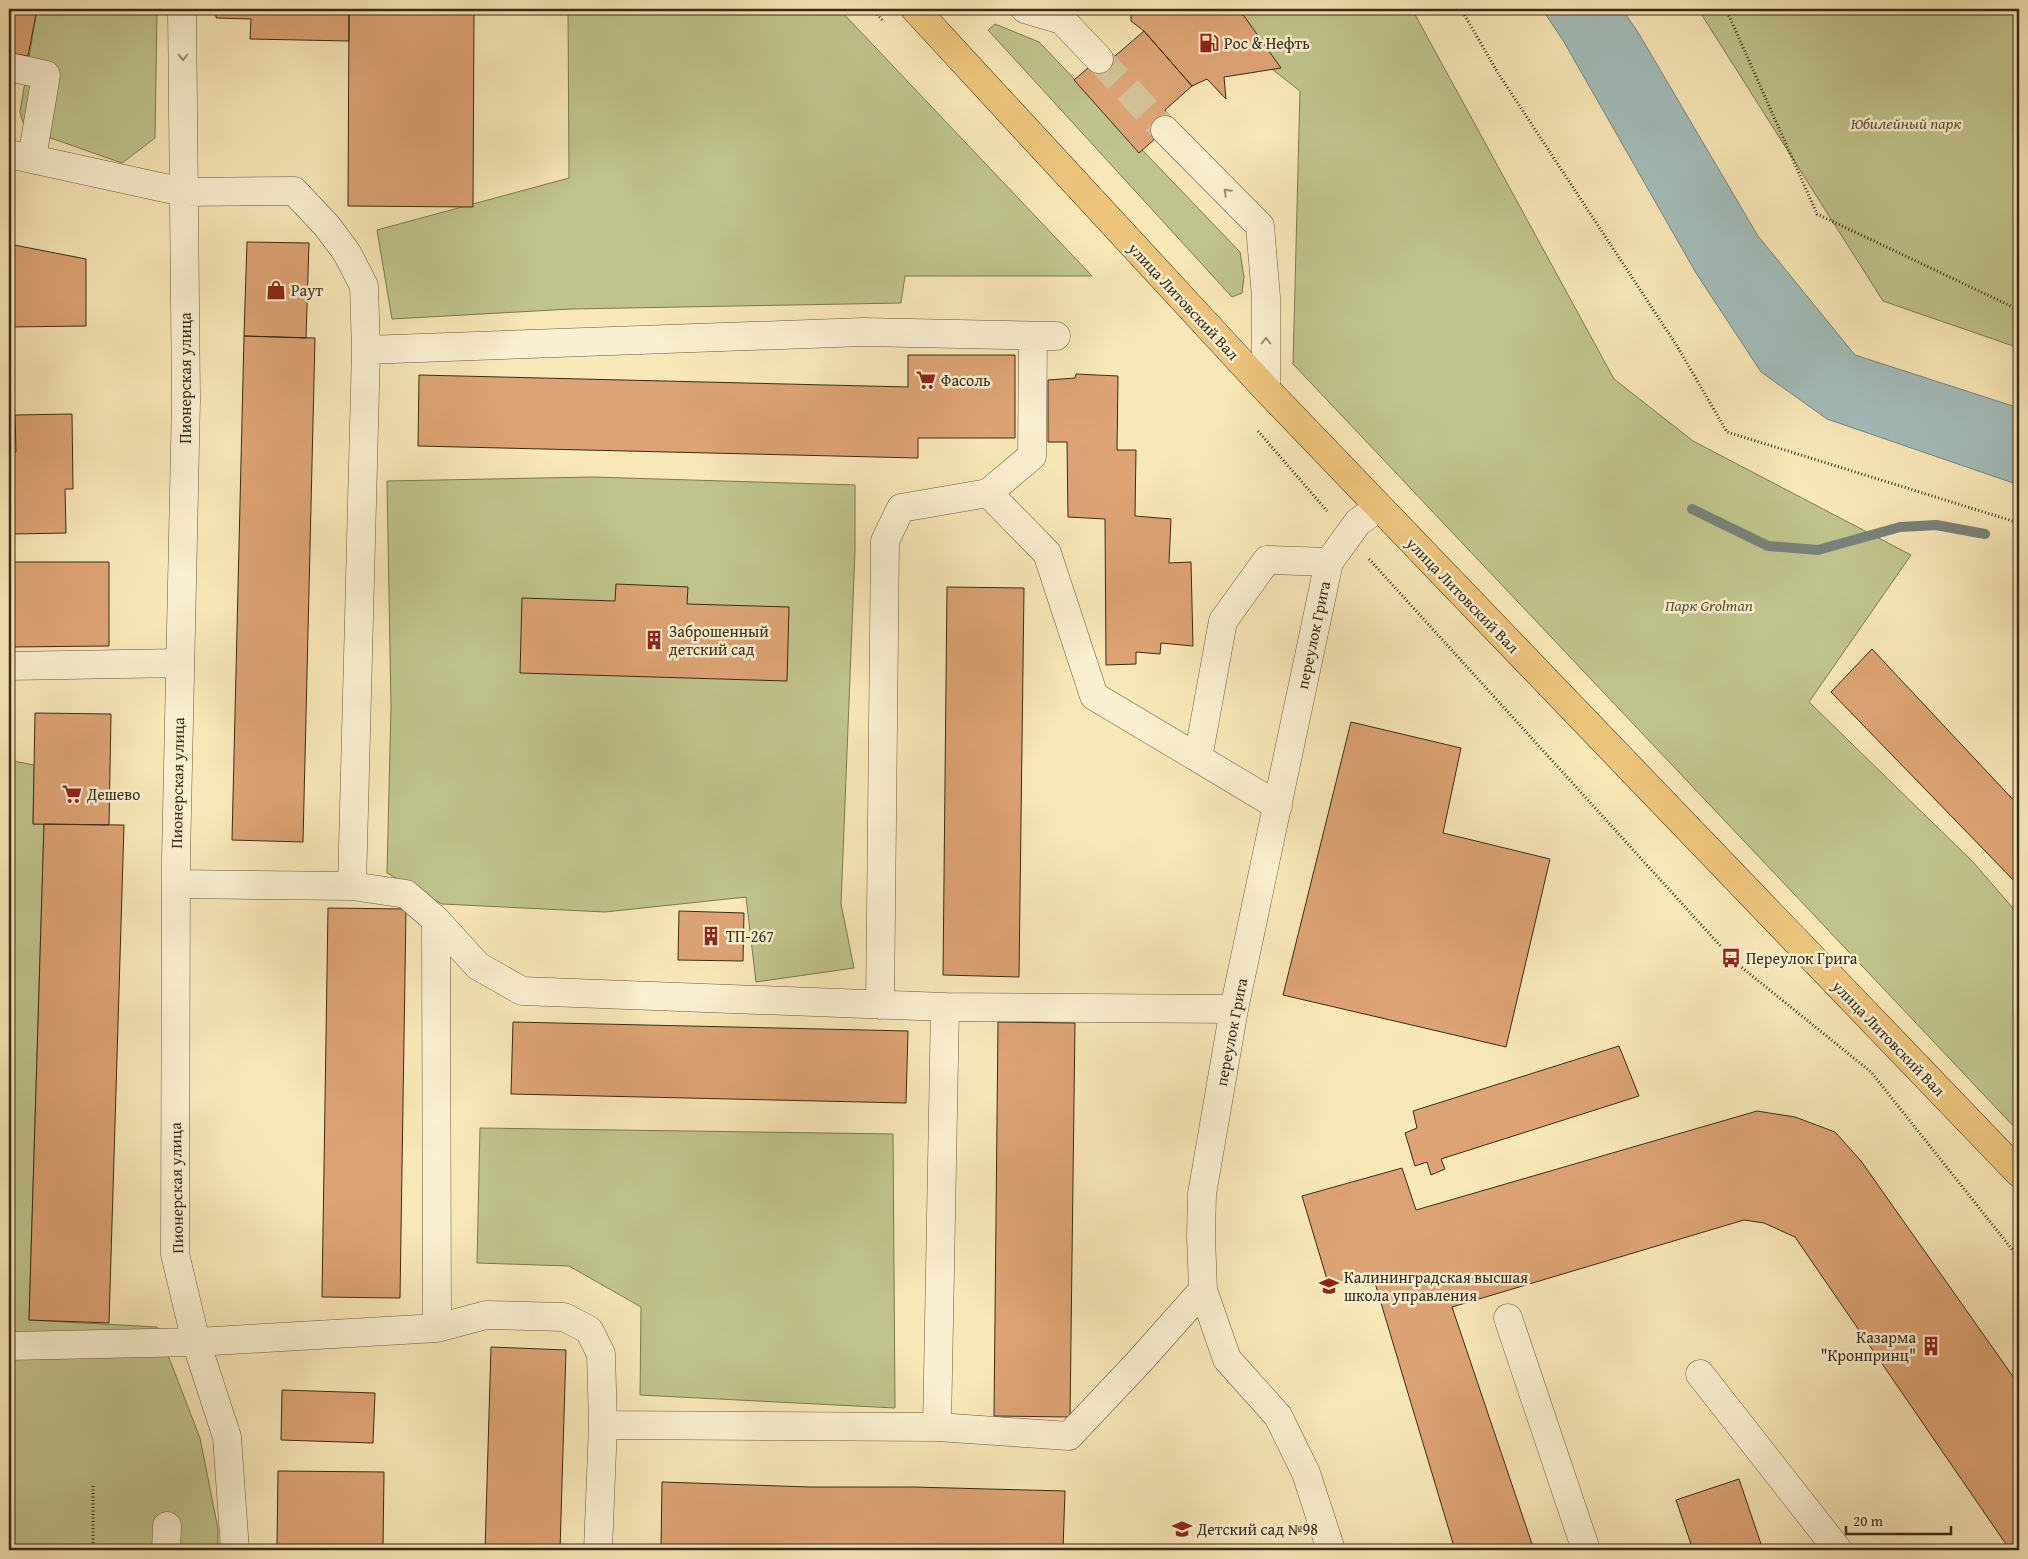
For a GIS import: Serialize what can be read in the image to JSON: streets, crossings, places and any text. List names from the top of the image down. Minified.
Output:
{"streets":{"main road":["улица Литовский Вал"],"street":["Пионерская улица","переулок Грига"]},"crossings":[["улица Литовский Вал","переулок Грига"]],"parks":["Юбилейный парк","Парк Grolman"],"places":{"fuel station":["Рос & Нефть"],"shop":["Раут"],"supermarket":["Фасоль","Дешево"],"building":["Заброшенный детский сад","ТП-267","Казарма \"Кронпринц\""],"bus stop":["Переулок Грига"],"school or university":["Калининградская высшая школа управления","Детский сад №98"]},"scale_bar":"20 m"}
